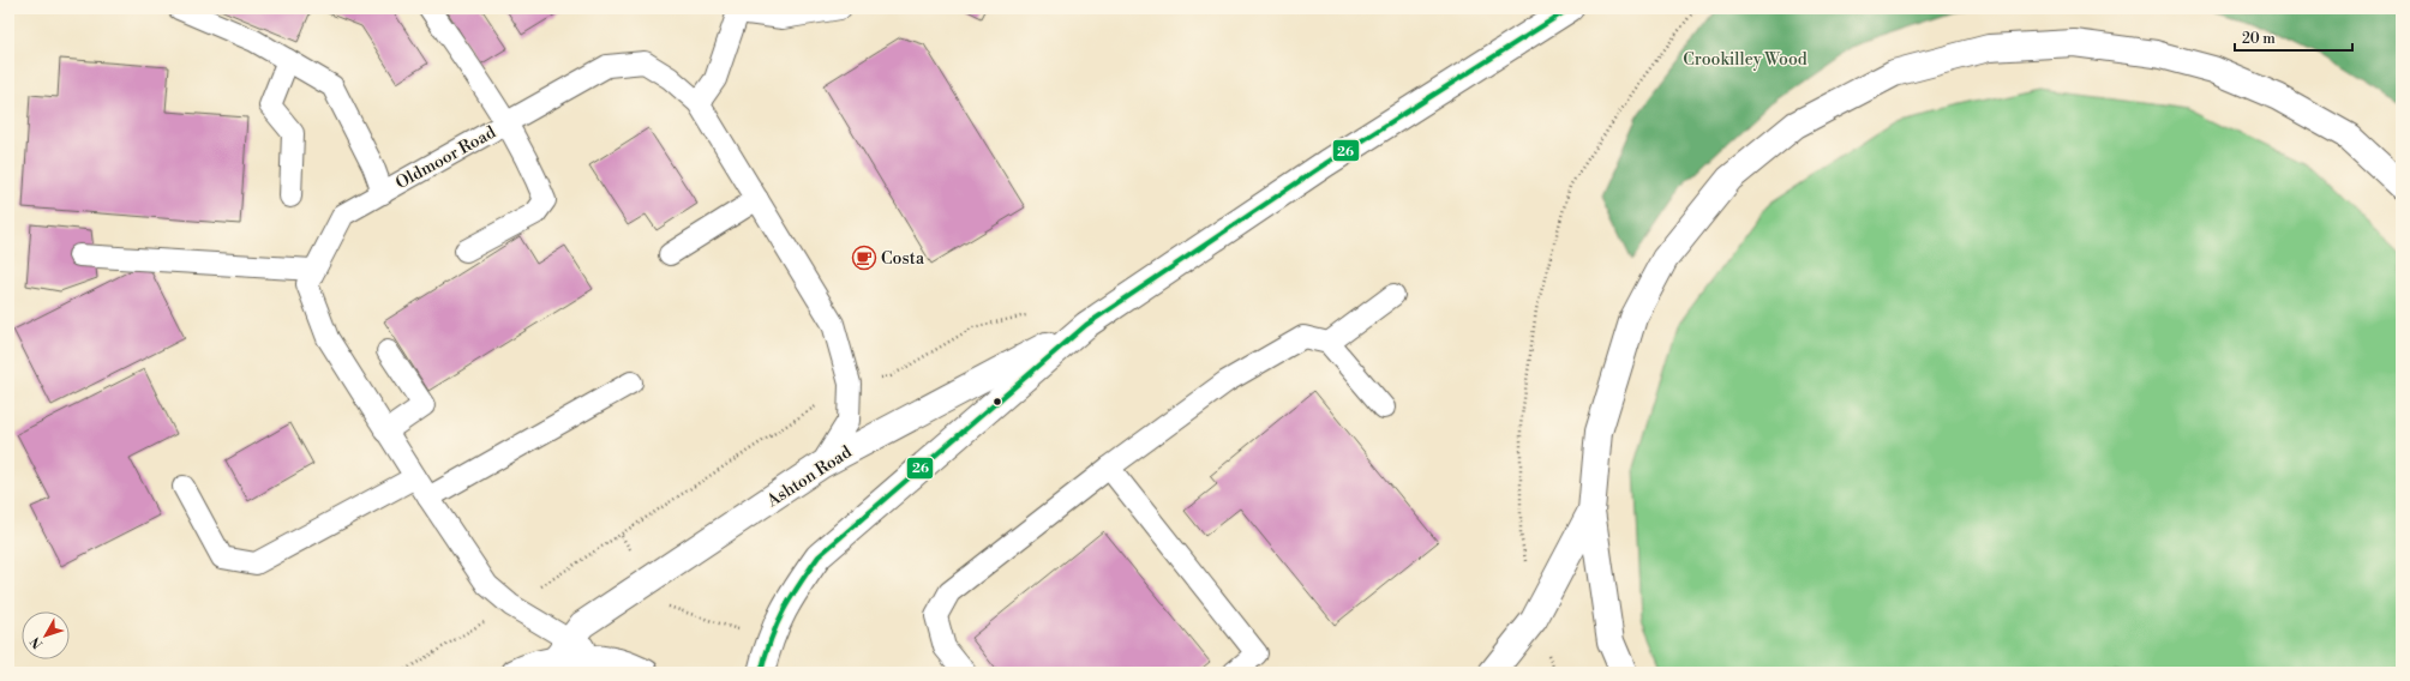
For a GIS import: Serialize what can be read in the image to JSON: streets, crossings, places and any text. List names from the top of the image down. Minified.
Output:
{"streets":{"main road":["Ashton Road"],"lane":["Oldmoor Road"]},"crossings":[["Oldmoor Road","Ashton Road"]],"parks":["Crookilley Wood"],"places":{"cafe":["Costa"]},"lines":["transit line 26"],"scale_bar":"20 m","north":"bottom left"}
